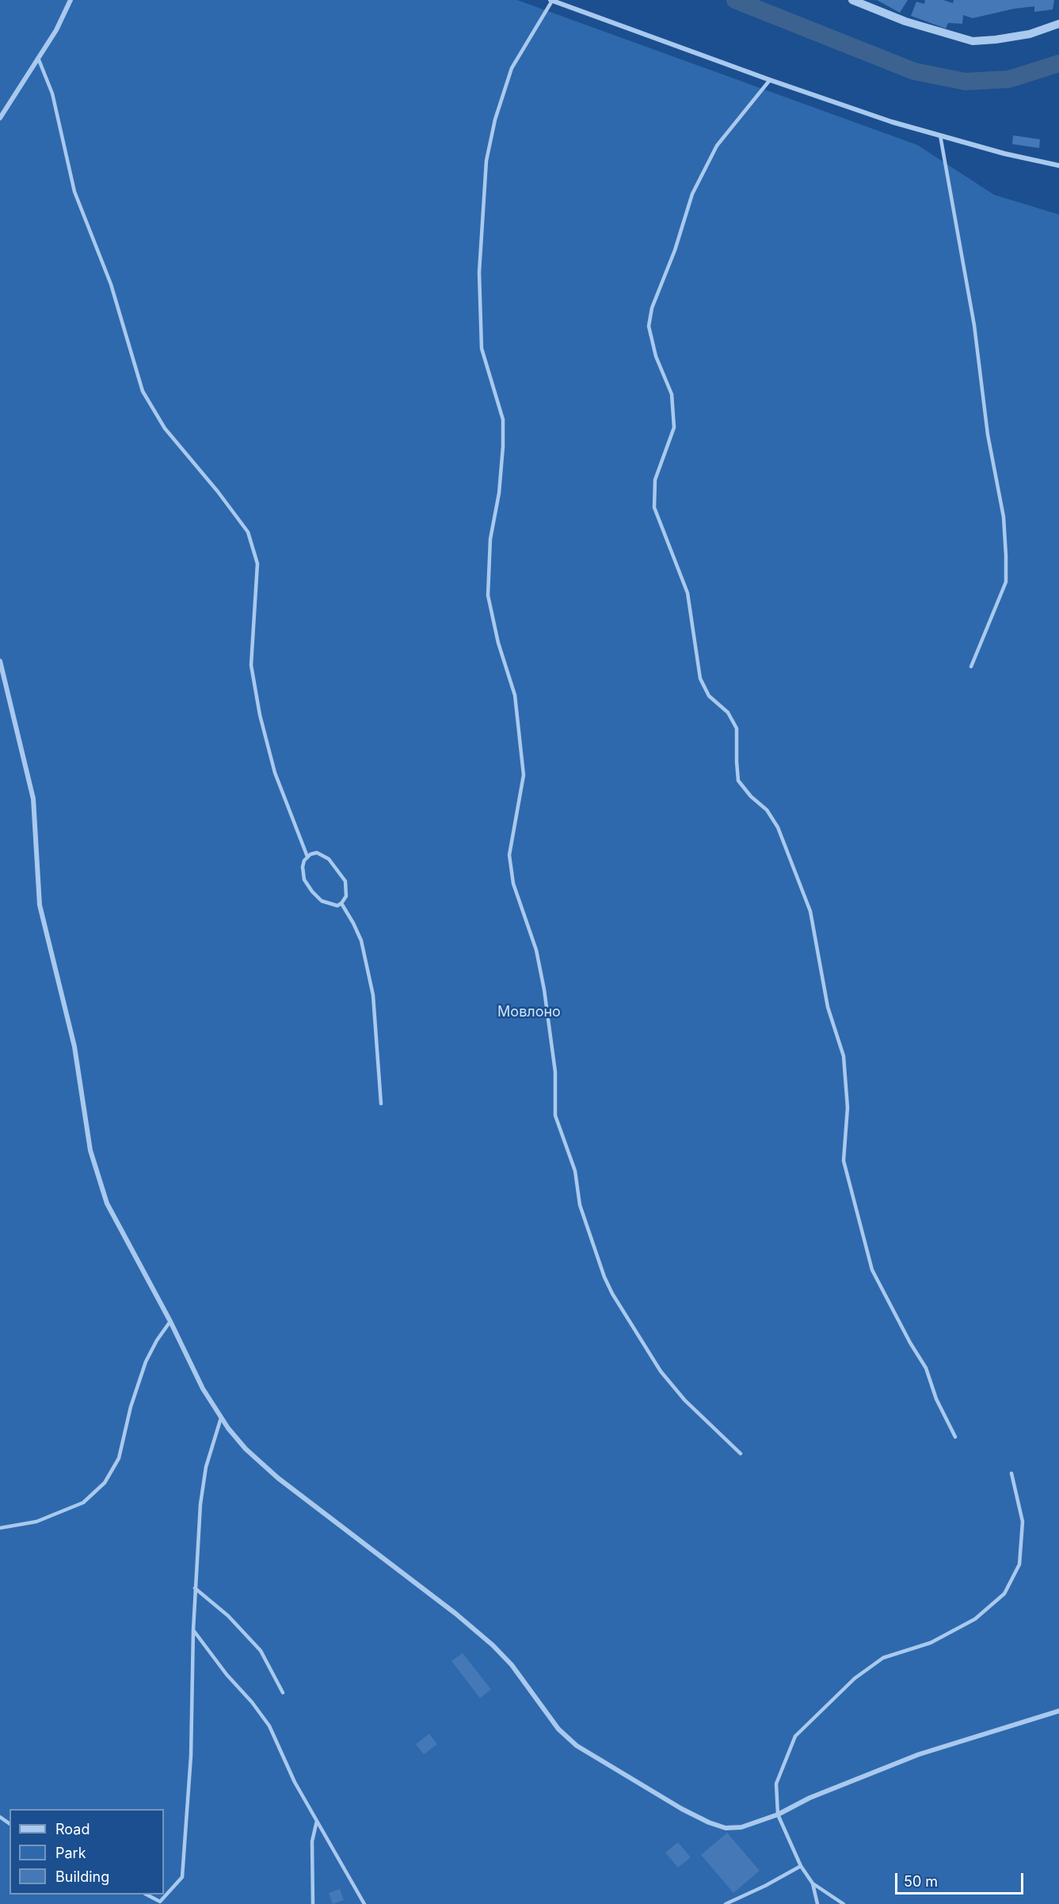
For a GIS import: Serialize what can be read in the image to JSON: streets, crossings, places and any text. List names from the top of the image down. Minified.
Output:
{"parks":["Мовлоно"],"legend":["Road","Park","Building"],"scale_bar":"50 m"}
